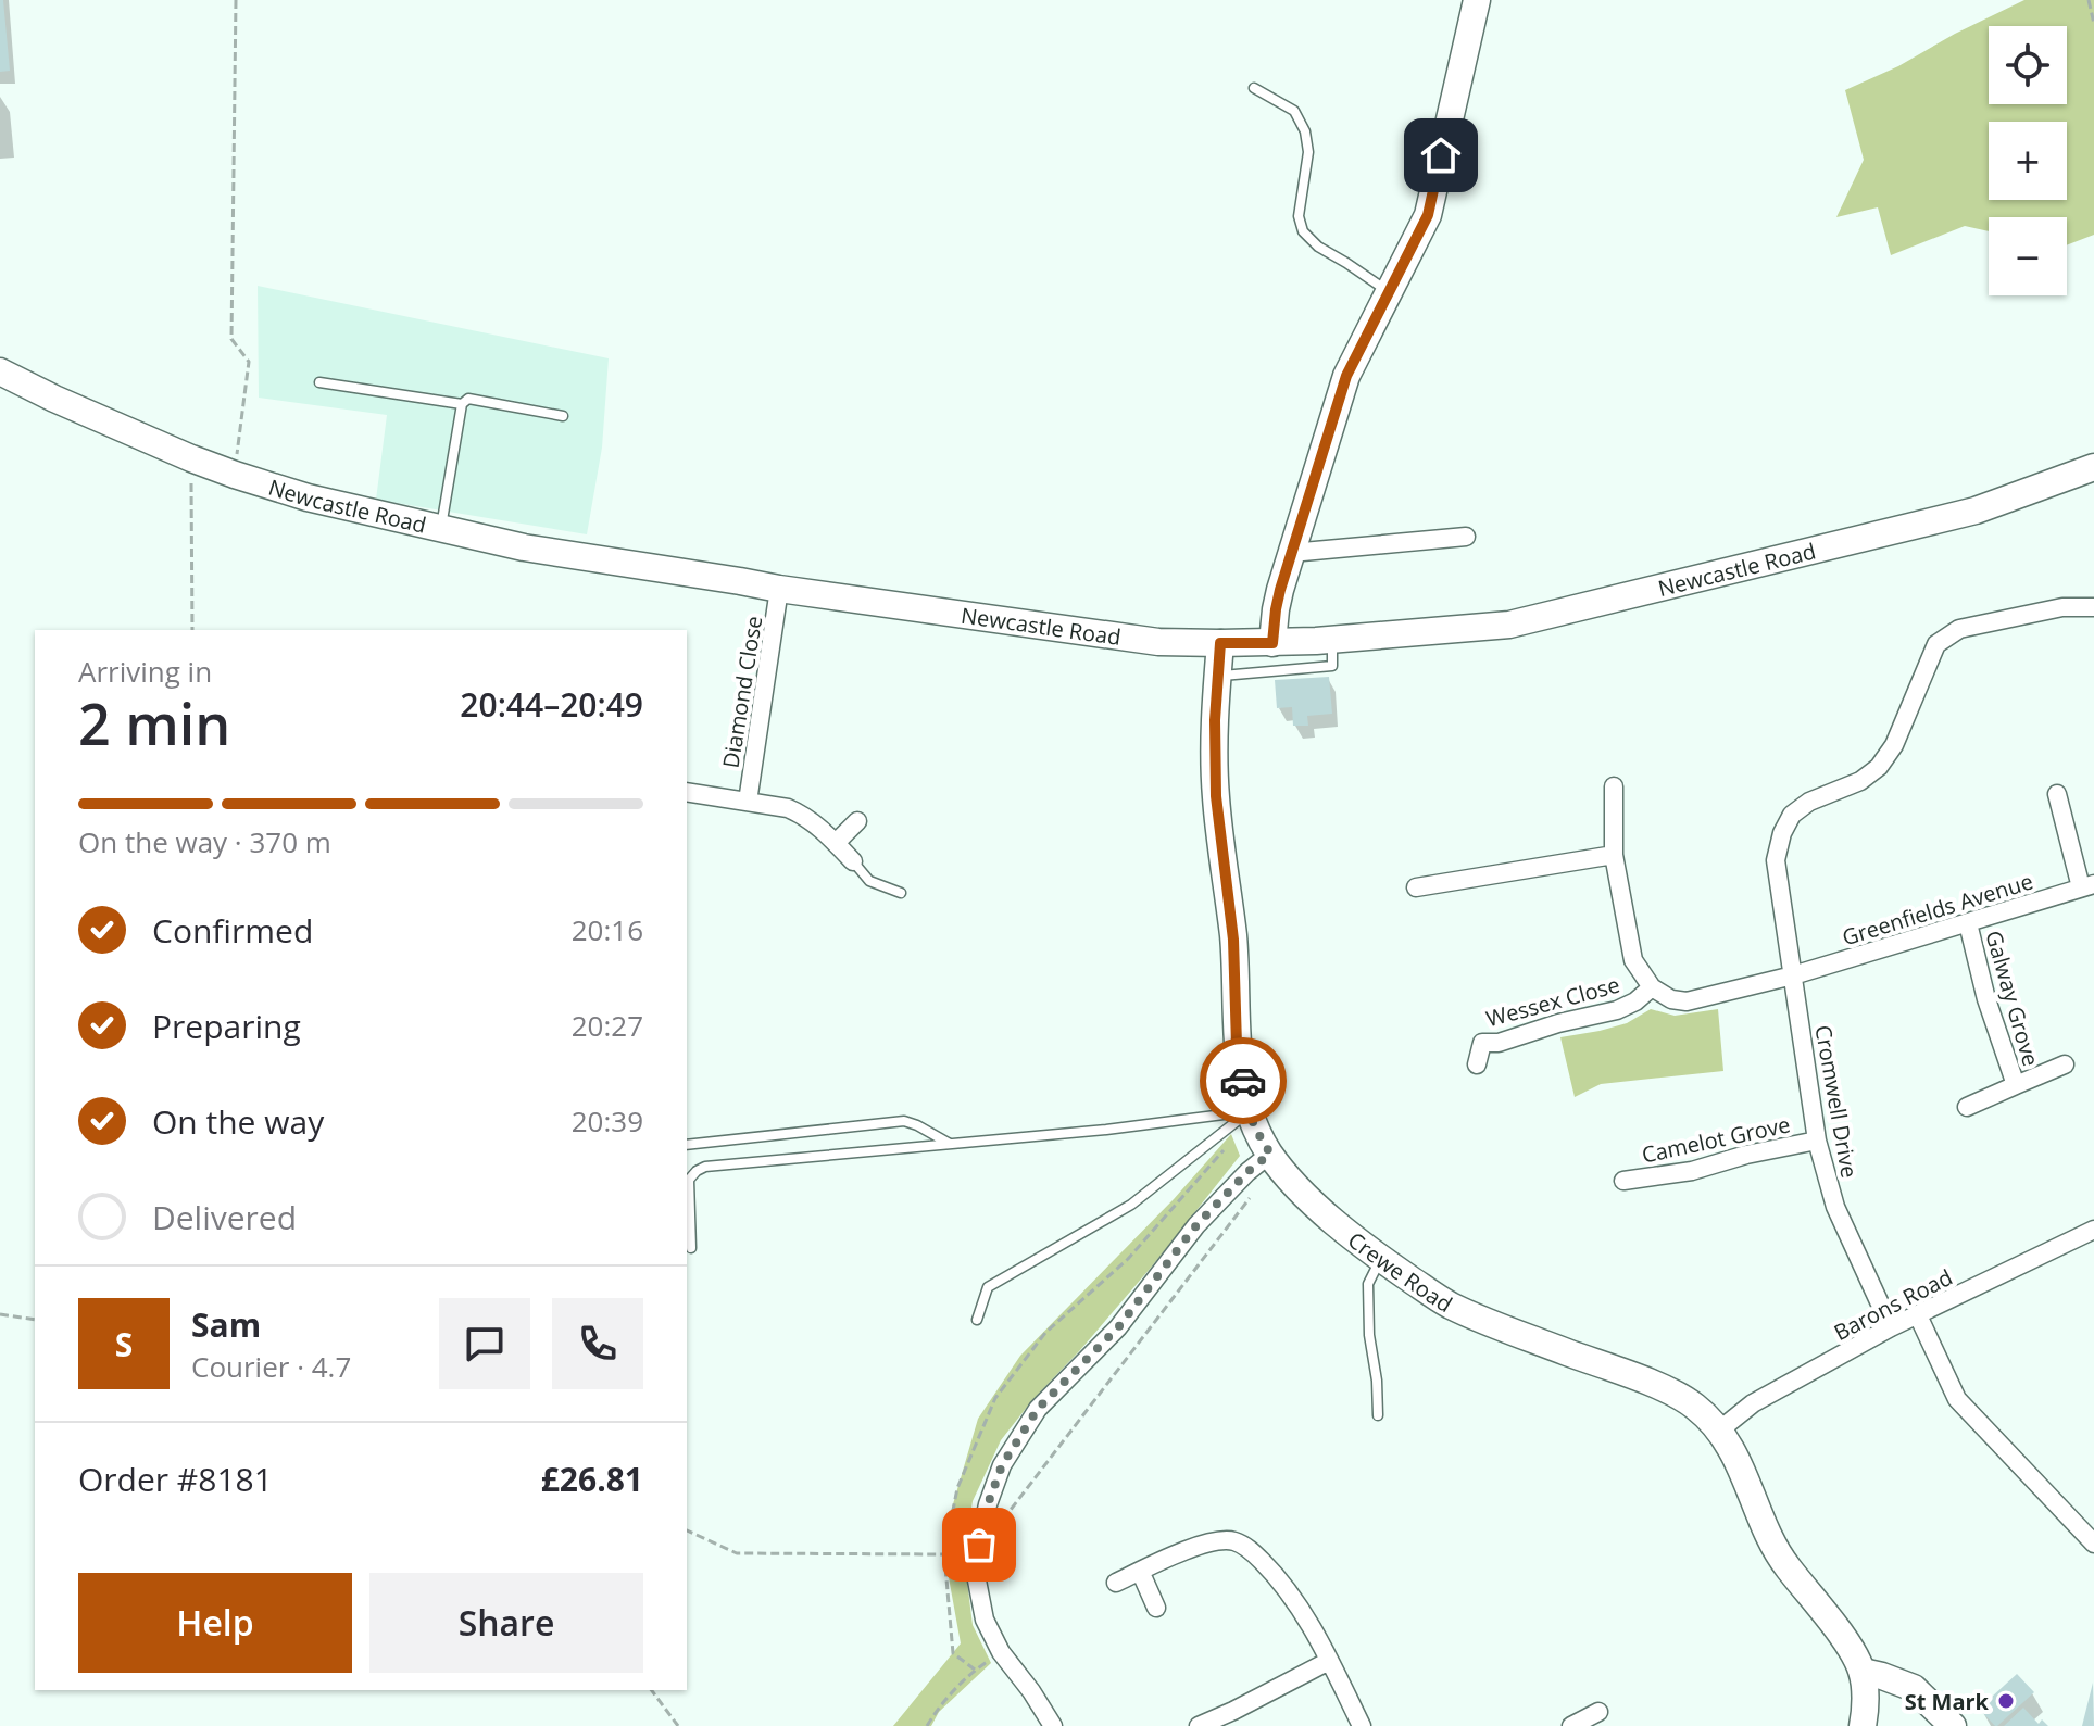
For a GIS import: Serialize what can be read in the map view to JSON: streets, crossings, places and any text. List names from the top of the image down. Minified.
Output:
{"streets":{"street":["Newcastle Road","Diamond Close","Greenfields Avenue","Galway Grove","Wessex Close","Cromwell Drive","Camelot Grove","Crewe Road","Barons Road"]},"crossings":[["Newcastle Road","Diamond Close"],["Newcastle Road","Crewe Road"],["Greenfields Avenue","Galway Grove"],["Greenfields Avenue","Wessex Close"],["Greenfields Avenue","Cromwell Drive"],["Wessex Close","Cromwell Drive"],["Cromwell Drive","Camelot Grove"],["Cromwell Drive","Barons Road"],["Crewe Road","Barons Road"]],"places":["St Mark"],"page":{"map_buttons":["+","−"],"heading":["2 min","Arriving in","20:44–20:49"],"panel":["Sam","Courier · 4.7","Order #8181","£26.81"],"bar":"On the way · 370 m","list":[["Confirmed","20:16"],["Preparing","20:27"],["On the way","20:39"],"Delivered"],"round":"S","buttons":["Help","Share"]}}
